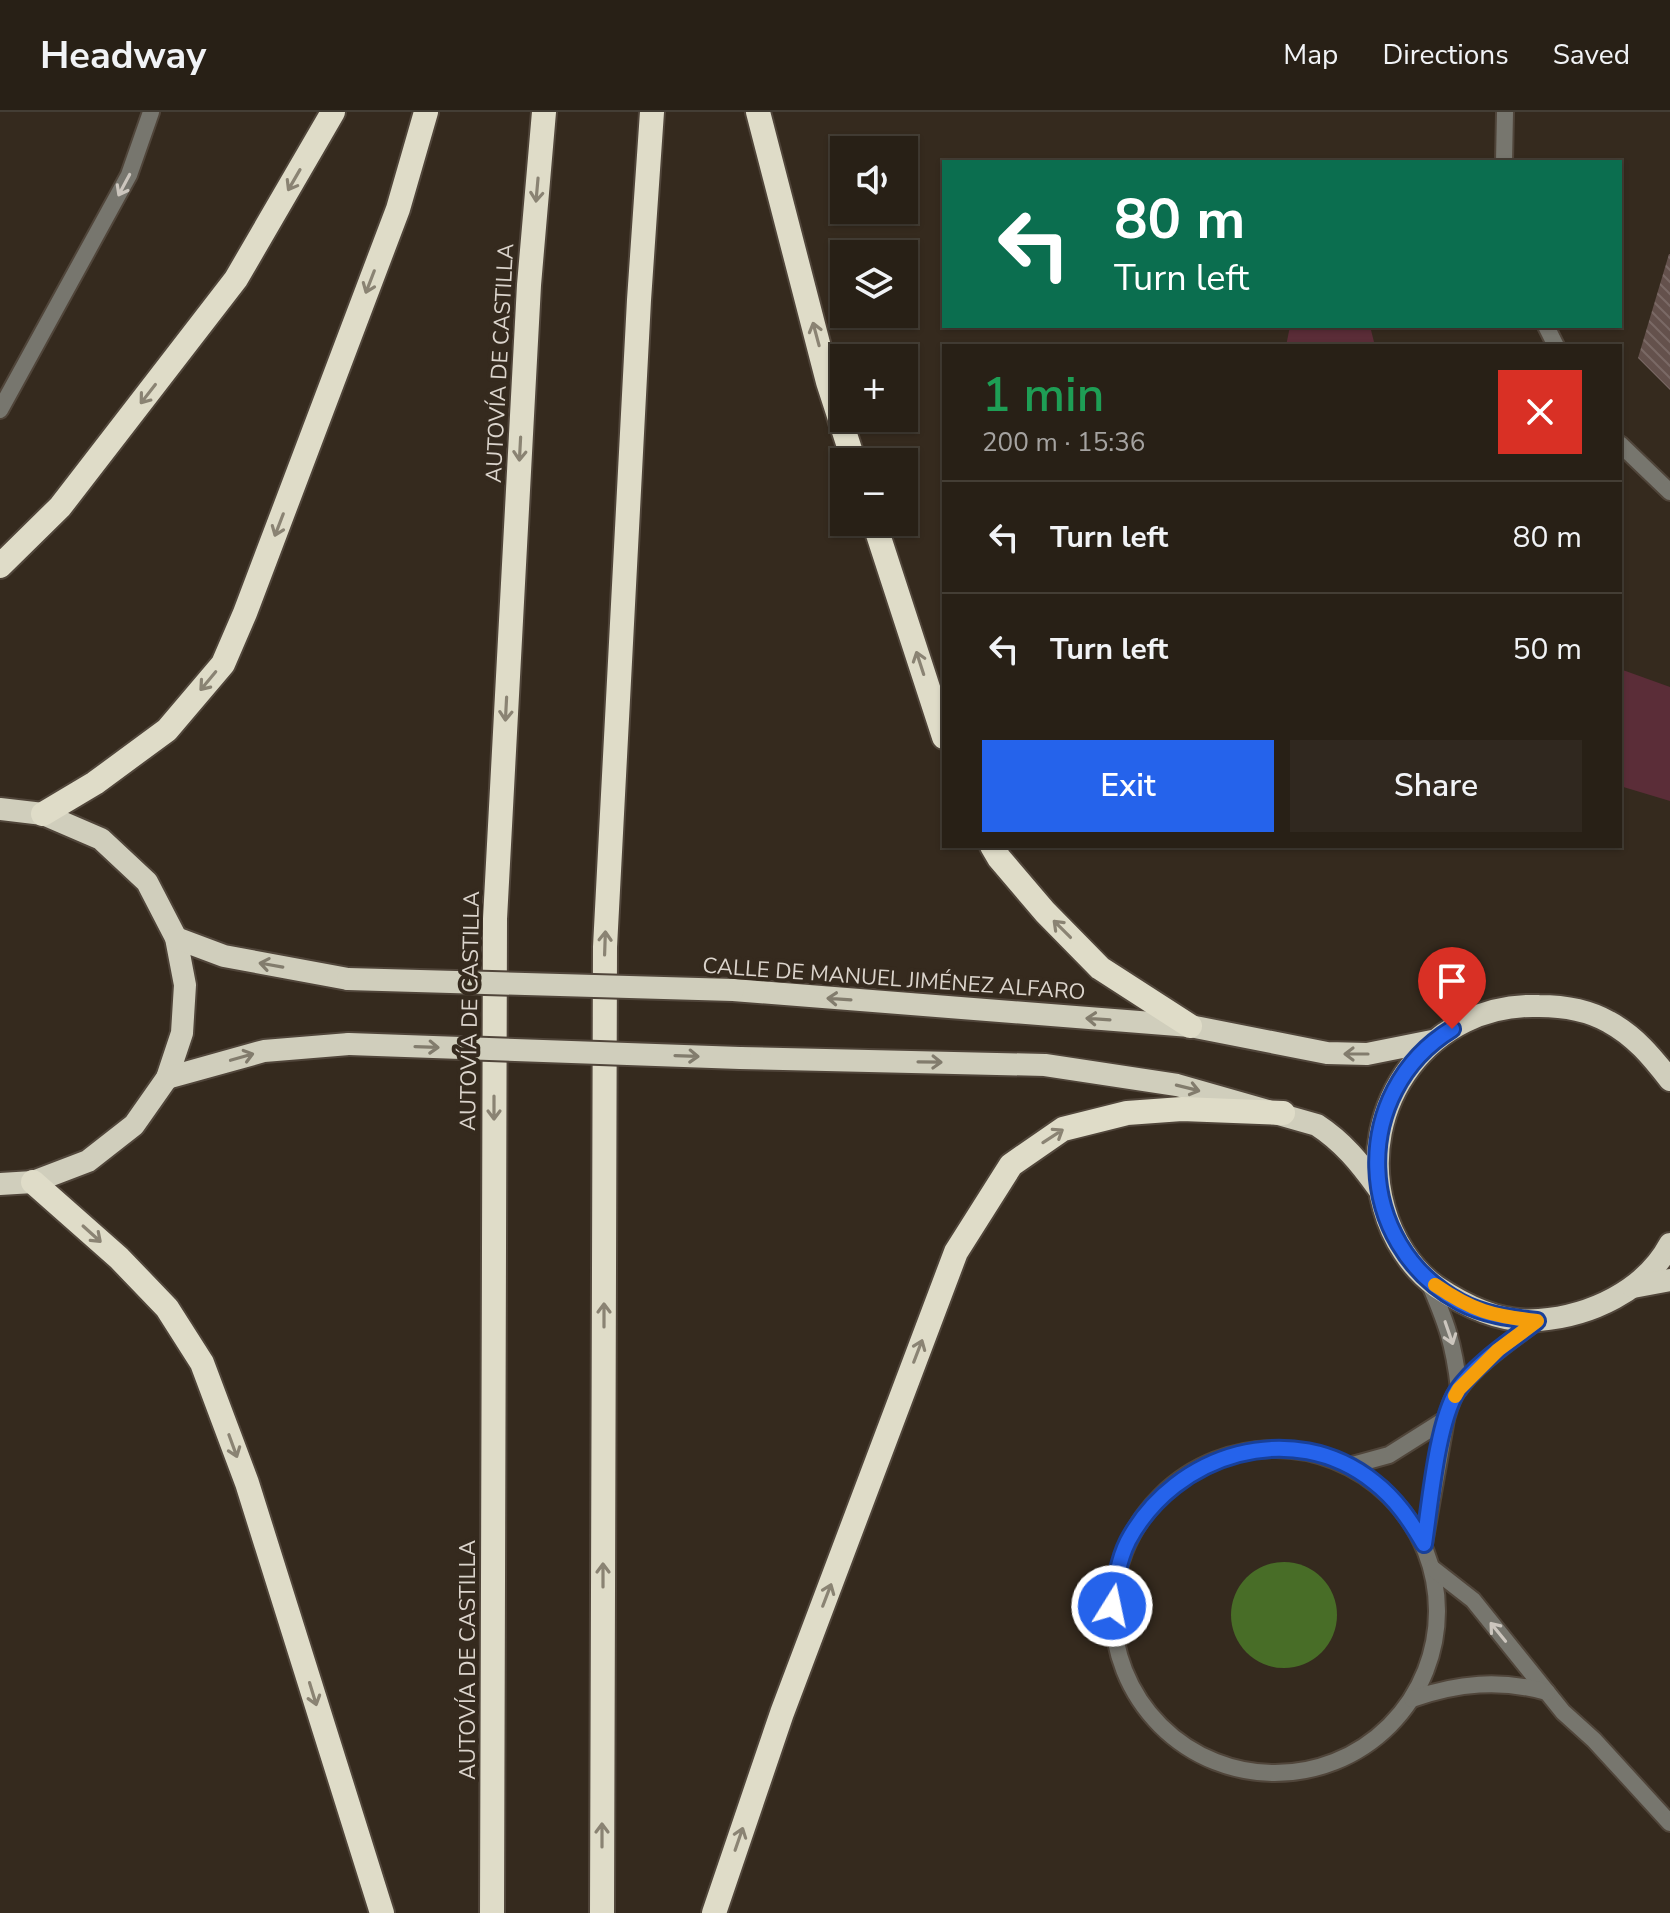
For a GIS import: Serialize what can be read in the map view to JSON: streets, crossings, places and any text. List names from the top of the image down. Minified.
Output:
{"streets":{"highway":["AUTOVÍA DE CASTILLA","CALLE DE MANUEL JIMÉNEZ ALFARO"]},"page":{"header":"Headway","nav":["Map","Directions","Saved"],"map_buttons":["+","−"],"turn":["80 m","Turn left"],"heading":["1 min","200 m · 15:36"],"list":[{"name":"Turn left","value":"80 m"},{"name":"Turn left","value":"50 m"}],"buttons":["Exit","Share"]}}
